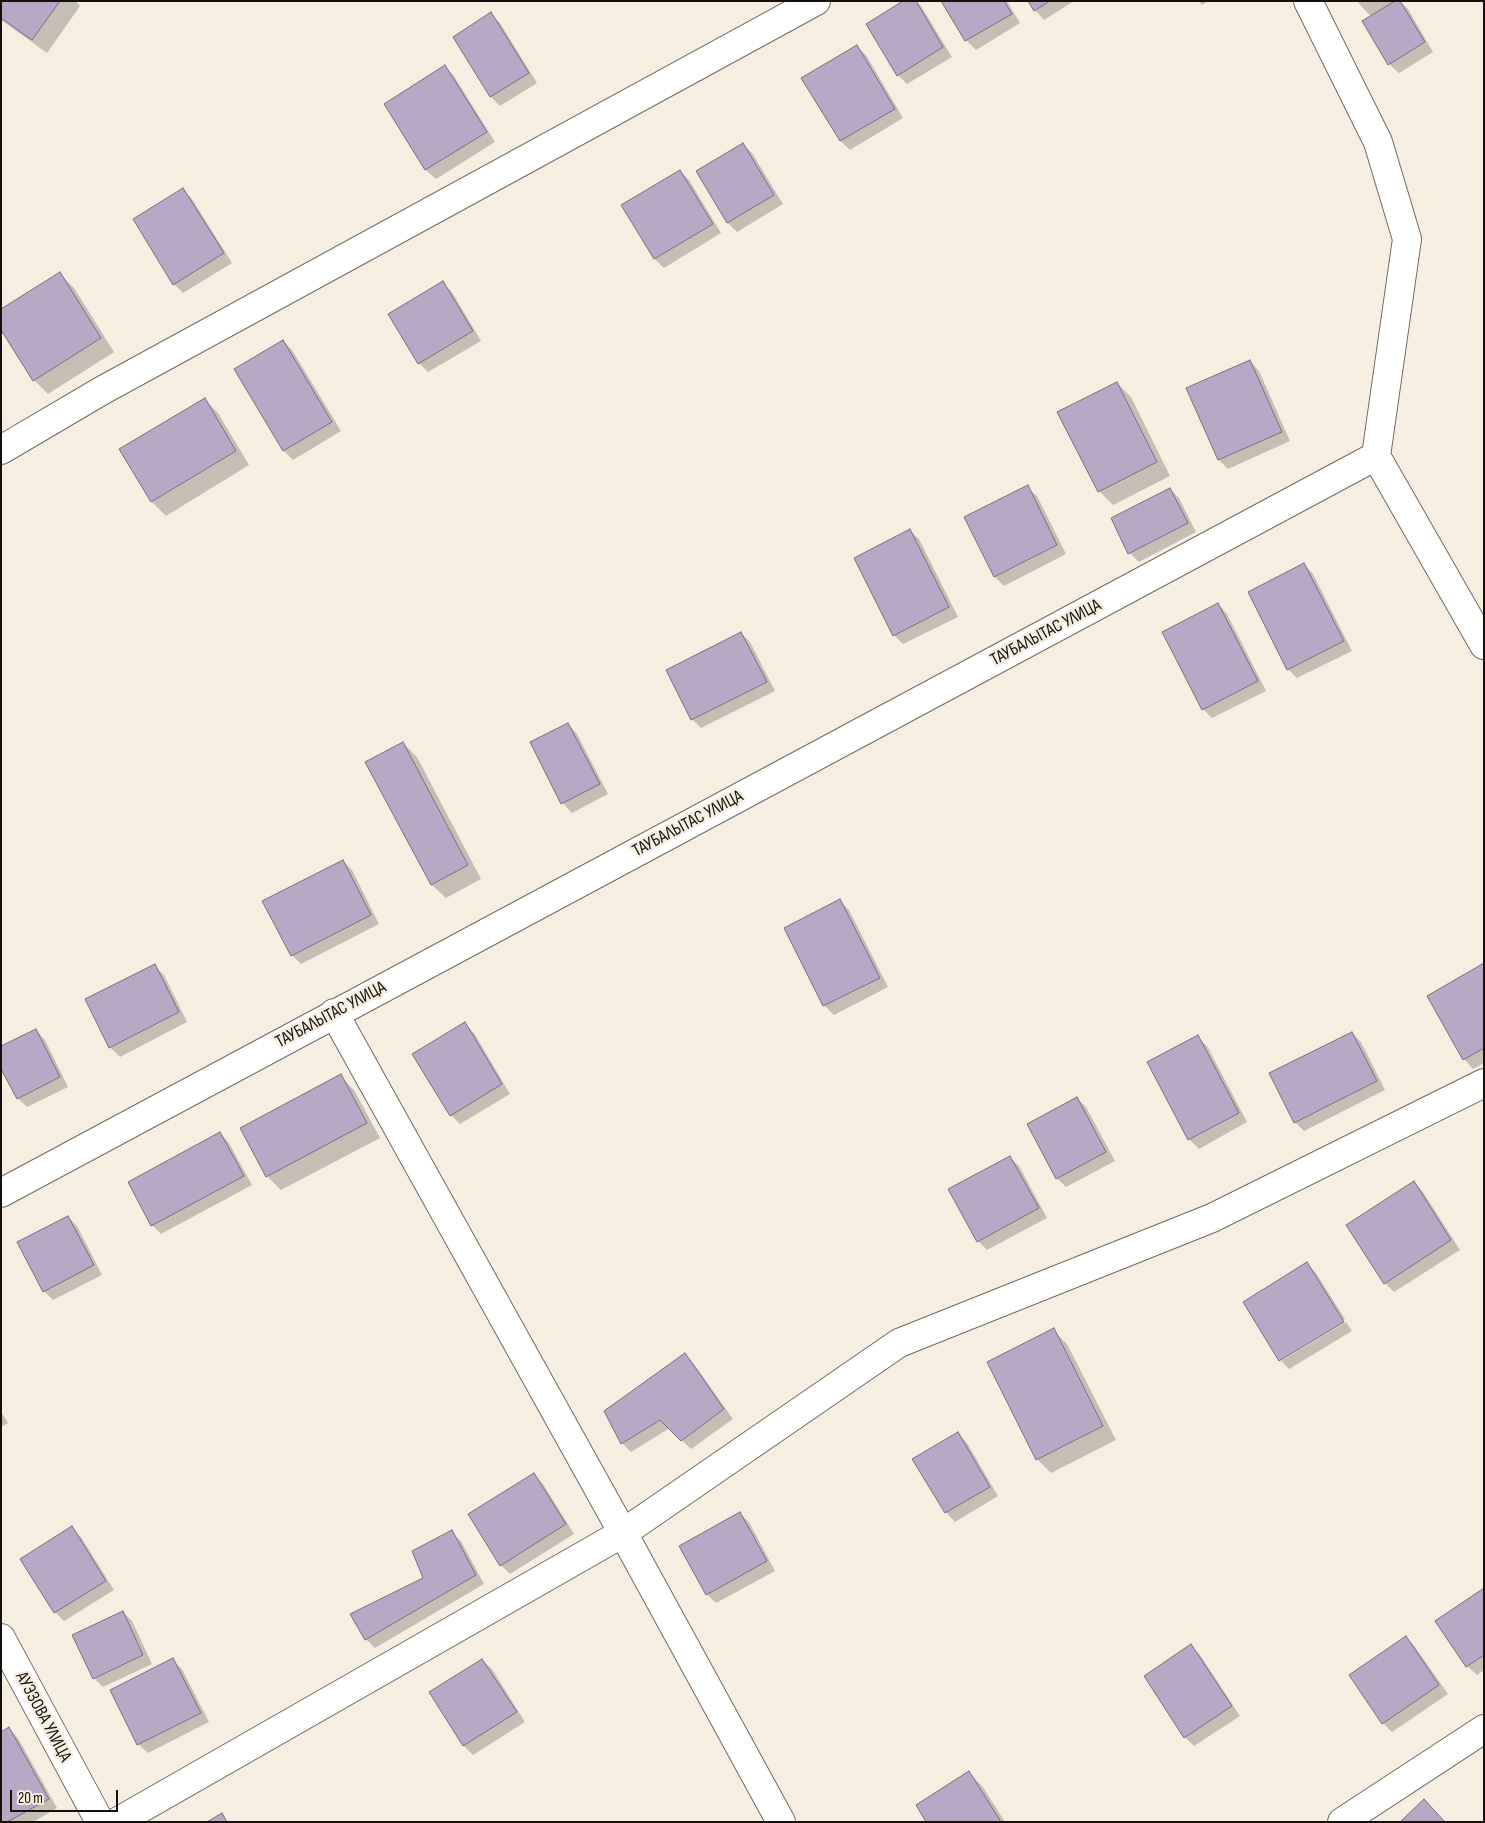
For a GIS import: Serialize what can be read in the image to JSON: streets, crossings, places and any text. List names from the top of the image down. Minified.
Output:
{"streets":{"street":["ТАУБАЛЫТАС УЛИЦА","АУЭЗОВА УЛИЦА"]},"scale_bar":"20 m"}
